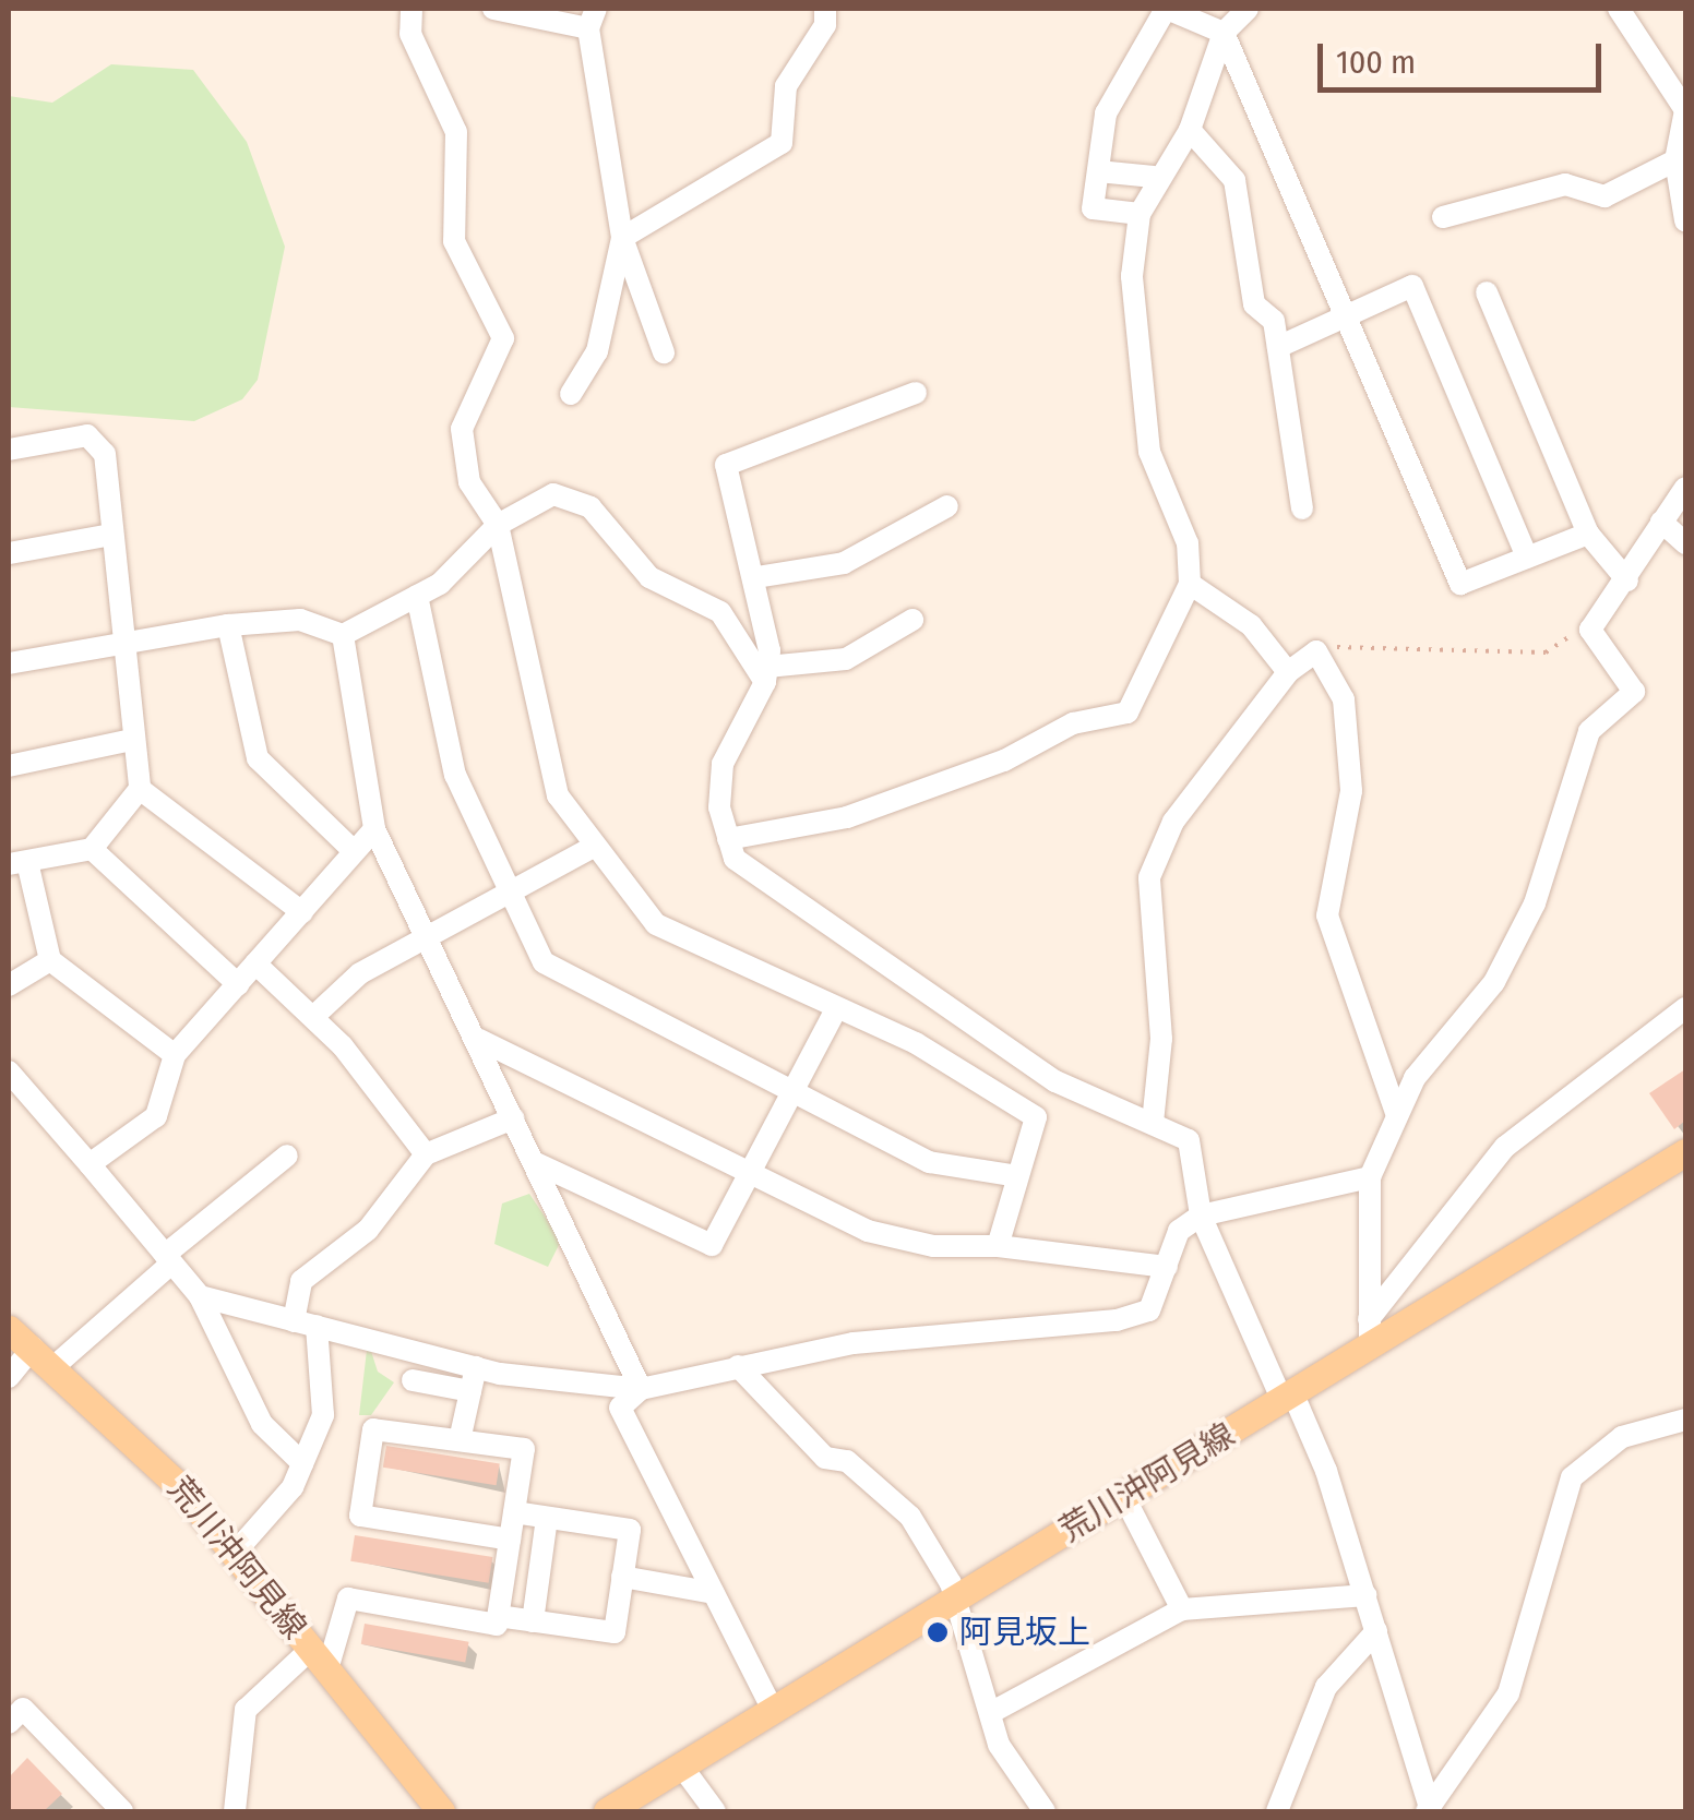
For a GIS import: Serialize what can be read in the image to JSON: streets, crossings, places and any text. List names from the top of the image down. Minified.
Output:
{"streets":{"main road":["荒川沖阿見線"]},"places":["阿見坂上"],"scale_bar":"100 m"}
